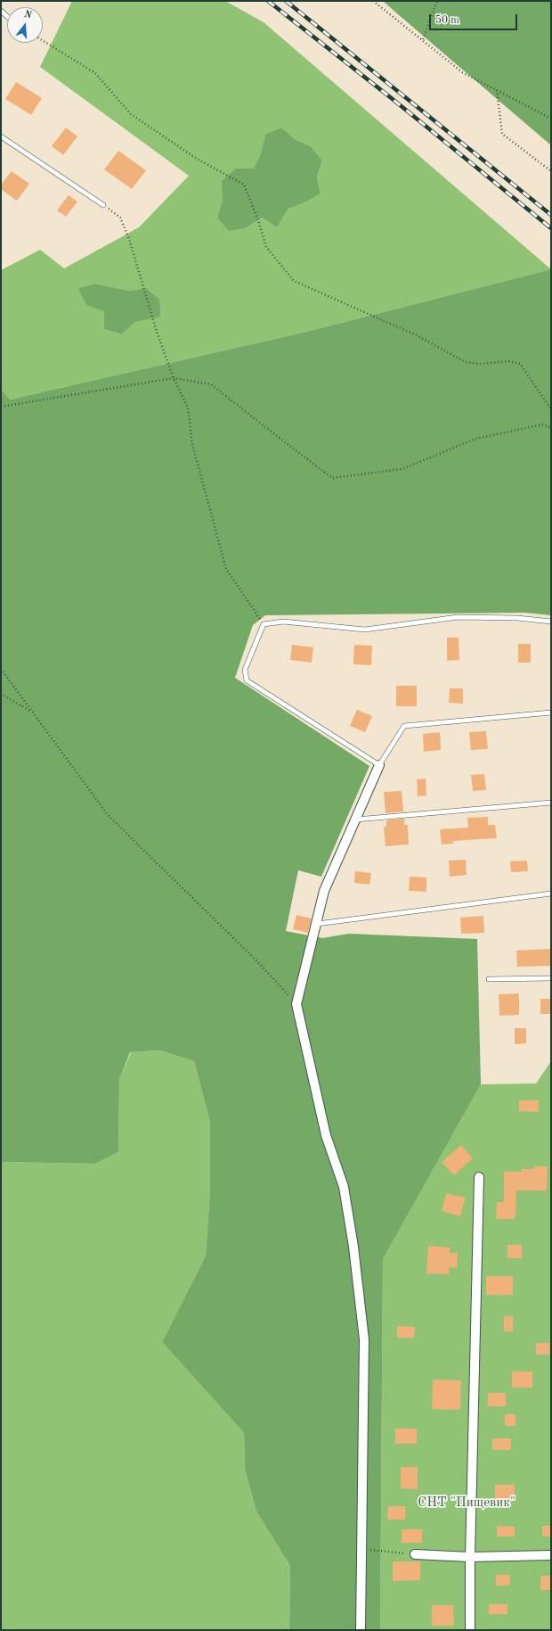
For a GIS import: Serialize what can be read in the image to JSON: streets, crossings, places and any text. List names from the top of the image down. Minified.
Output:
{"parks":["СНТ \"Пищевик\""],"scale_bar":"50 m","north":"top"}
